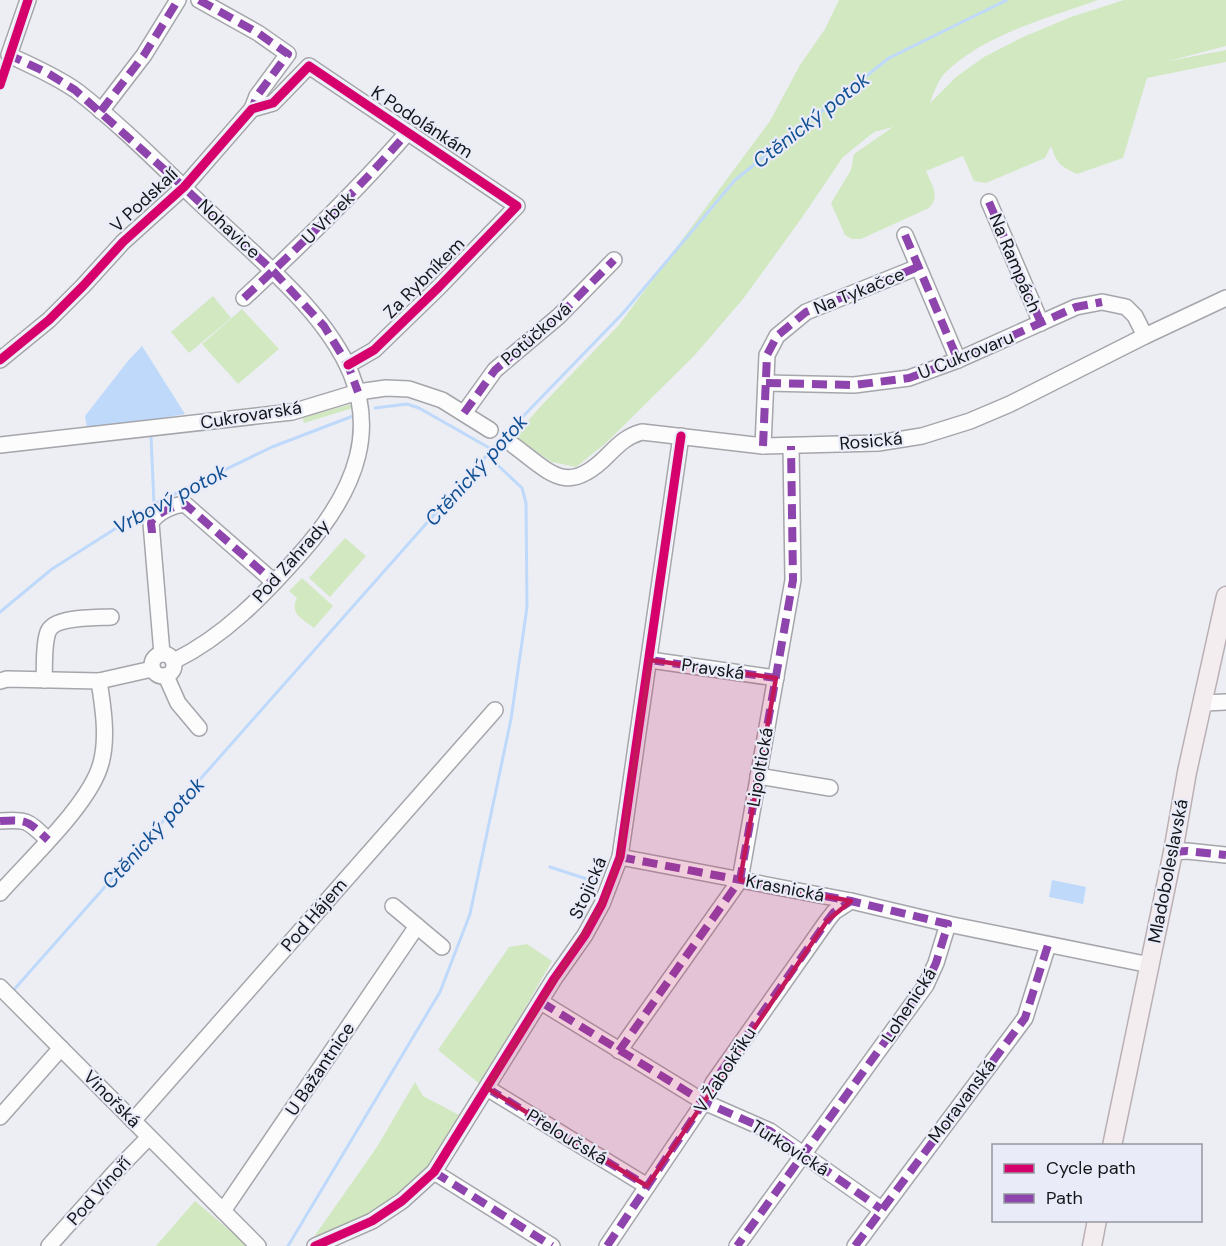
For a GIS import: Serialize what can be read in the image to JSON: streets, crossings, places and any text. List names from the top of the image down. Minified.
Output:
{"streets":{"main road":["Mladoboleslavská"],"street":["K Podolánkám","V Podskalí","U Vrbek","Nohavice","Na Rampách","Za Rybníkem","Na Tykačce","Potůčková","U Cukrovaru","Cukrovarská","Rosická","Pod Zahrady","Pravská","Lipoltická","Stojická","Krasnická","Pod Hájem","Lohenická","U Bažantnice","V Žabokřiku","Vinořská","Moravanská","Přeloučská","Turkovická","Pod Vinoří"]},"crossings":[["K Podolánkám","V Podskalí"],["K Podolánkám","U Vrbek"],["K Podolánkám","Za Rybníkem"],["V Podskalí","Nohavice"],["U Vrbek","Nohavice"],["Nohavice","Za Rybníkem"],["Nohavice","Cukrovarská"],["Nohavice","Pod Zahrady"],["Na Rampách","U Cukrovaru"],["Na Tykačce","U Cukrovaru"],["Na Tykačce","Rosická"],["Potůčková","Cukrovarská"],["U Cukrovaru","Rosická"],["Cukrovarská","Pod Zahrady"],["Rosická","Lipoltická"],["Rosická","Stojická"],["Pravská","Lipoltická"],["Pravská","Stojická"],["Lipoltická","Krasnická"],["Lipoltická","Turkovická"],["Stojická","Krasnická"],["Stojická","Přeloučská"],["Stojická","Turkovická"],["Krasnická","Lohenická"],["Krasnická","V Žabokřiku"],["Pod Hájem","Vinořská"],["Lohenická","Turkovická"],["U Bažantnice","Vinořská"],["V Žabokřiku","Přeloučská"],["V Žabokřiku","Turkovická"],["Vinořská","Pod Vinoří"],["Moravanská","Turkovická"]],"water":["Ctěnický potok","Vrbový potok"],"legend":["Cycle path","Path"]}
